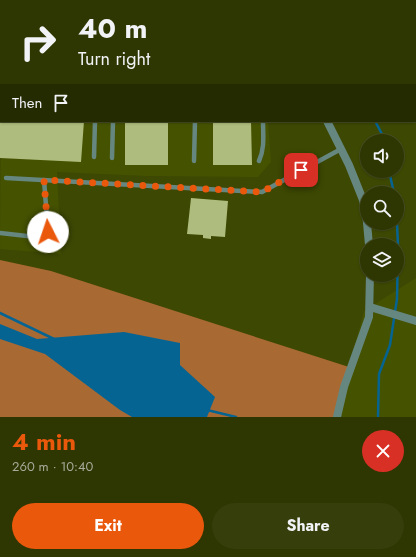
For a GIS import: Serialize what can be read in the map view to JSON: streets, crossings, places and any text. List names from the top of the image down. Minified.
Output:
{"page":{"turn":["40 m","Turn right"],"then":"Then","heading":["4 min","260 m · 10:40"],"buttons":["Exit","Share"]}}
